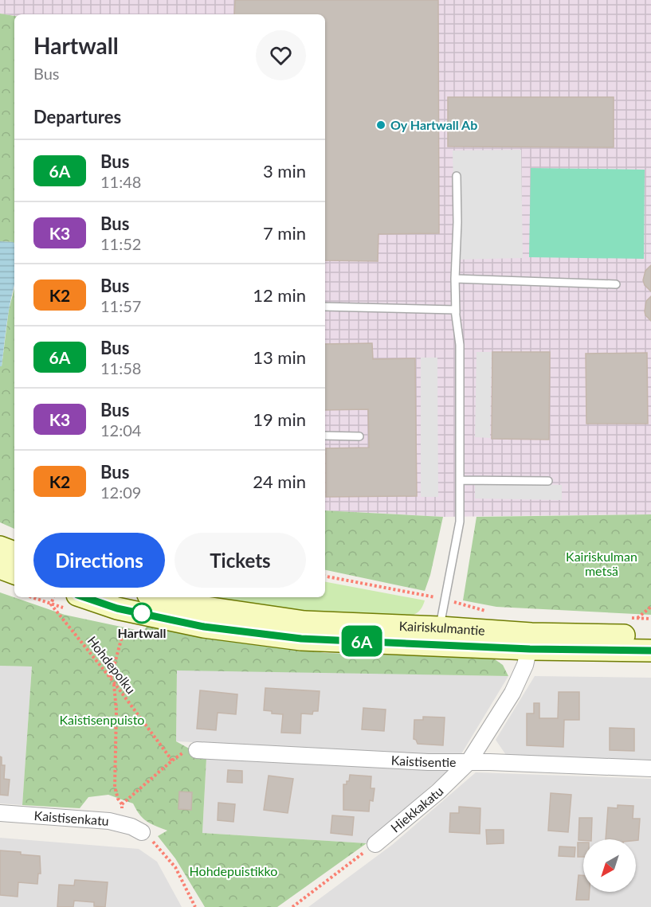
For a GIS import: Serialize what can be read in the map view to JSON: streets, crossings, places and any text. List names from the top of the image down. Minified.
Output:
{"streets":{"street":["Kairiskulmantie","Kaistisentie","Hiekkakatu","Kaistisenkatu"],"path":["Hohdepolku"]},"crossings":[["Kairiskulmantie","Hiekkakatu"],["Kaistisentie","Hiekkakatu"]],"parks":["Kairiskulman metsä","Kaistisenpuisto","Hohdepuistikko"],"places":["Oy Hartwall Ab","Hartwall"],"lines":["bus line 6A"],"north":"bottom left","page":{"on_map":"6A","heading":[["Hartwall","Bus"],"Departures"],"list":[{"mark":"6A","name":"Bus","note":"11:48","value":"3 min"},{"mark":"K3","name":"Bus","note":"11:52","value":"7 min"},{"mark":"K2","name":"Bus","note":"11:57","value":"12 min"},{"mark":"6A","name":"Bus","note":"11:58","value":"13 min"},{"mark":"K3","name":"Bus","note":"12:04","value":"19 min"},{"mark":"K2","name":"Bus","note":"12:09","value":"24 min"}],"buttons":["Directions","Tickets"]}}
